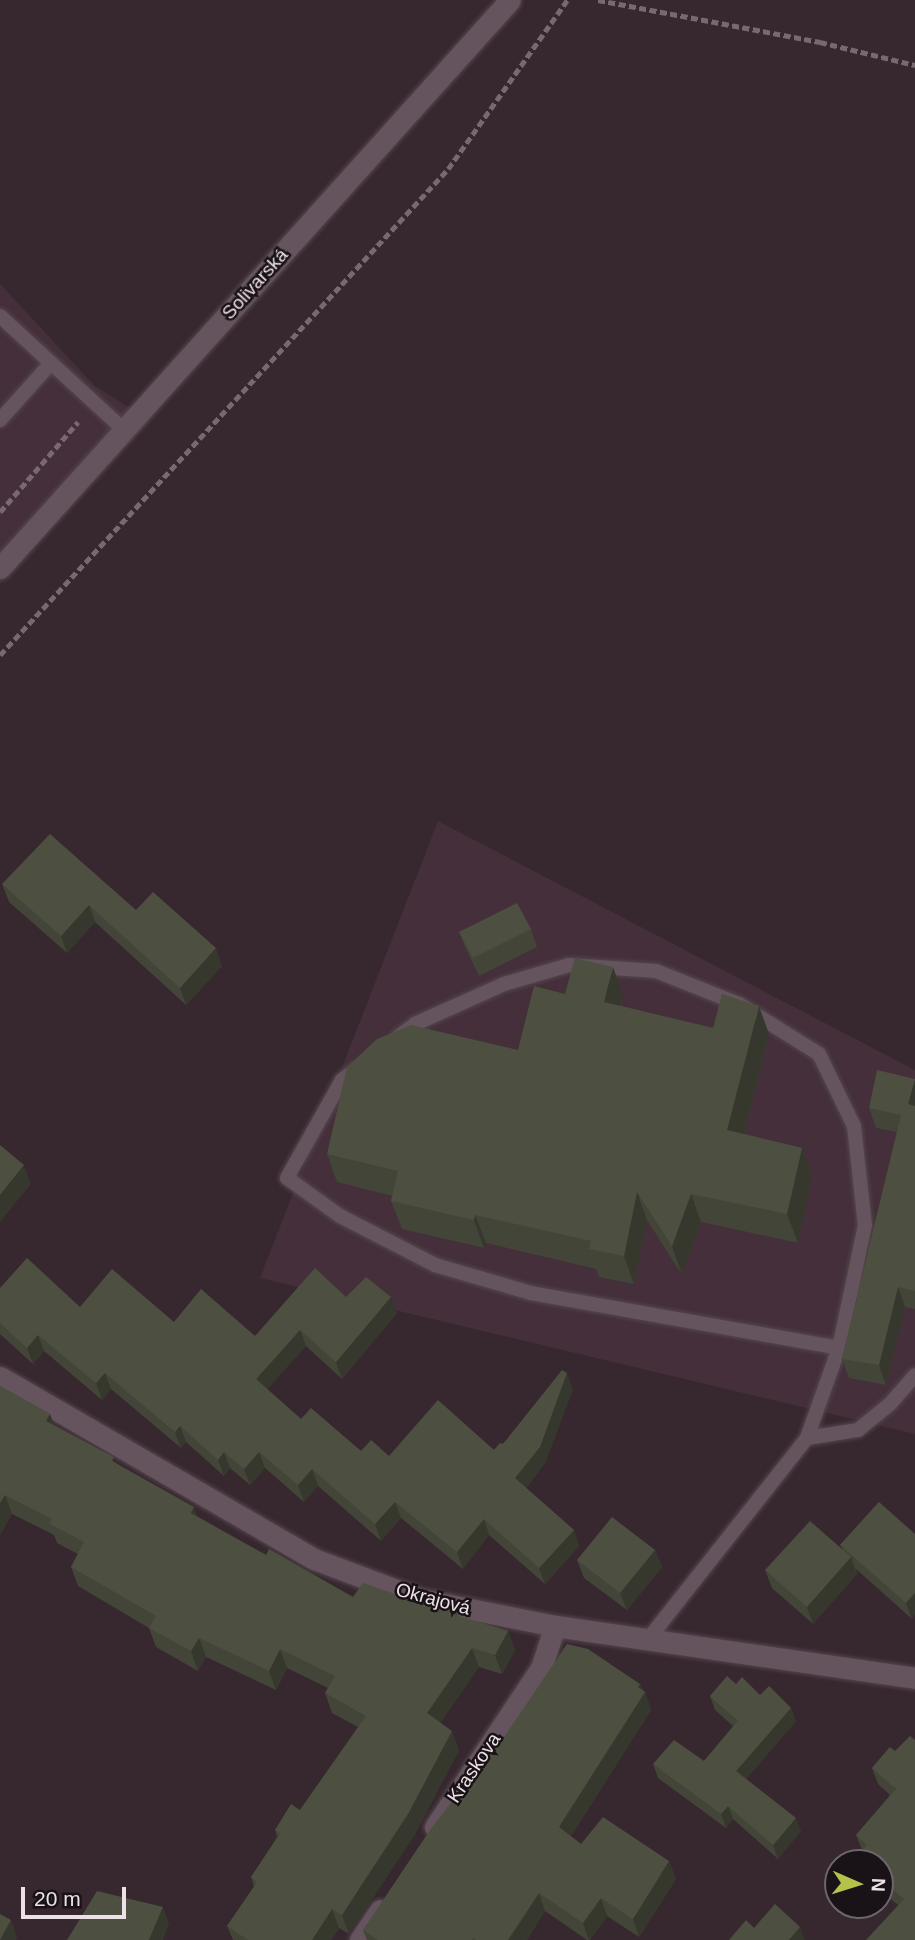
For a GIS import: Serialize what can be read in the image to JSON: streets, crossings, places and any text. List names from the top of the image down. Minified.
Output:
{"streets":{"street":["Solivarská","Okrajová","Kraskova"]},"crossings":[["Okrajová","Kraskova"]],"scale_bar":"20 m","north":"right"}
